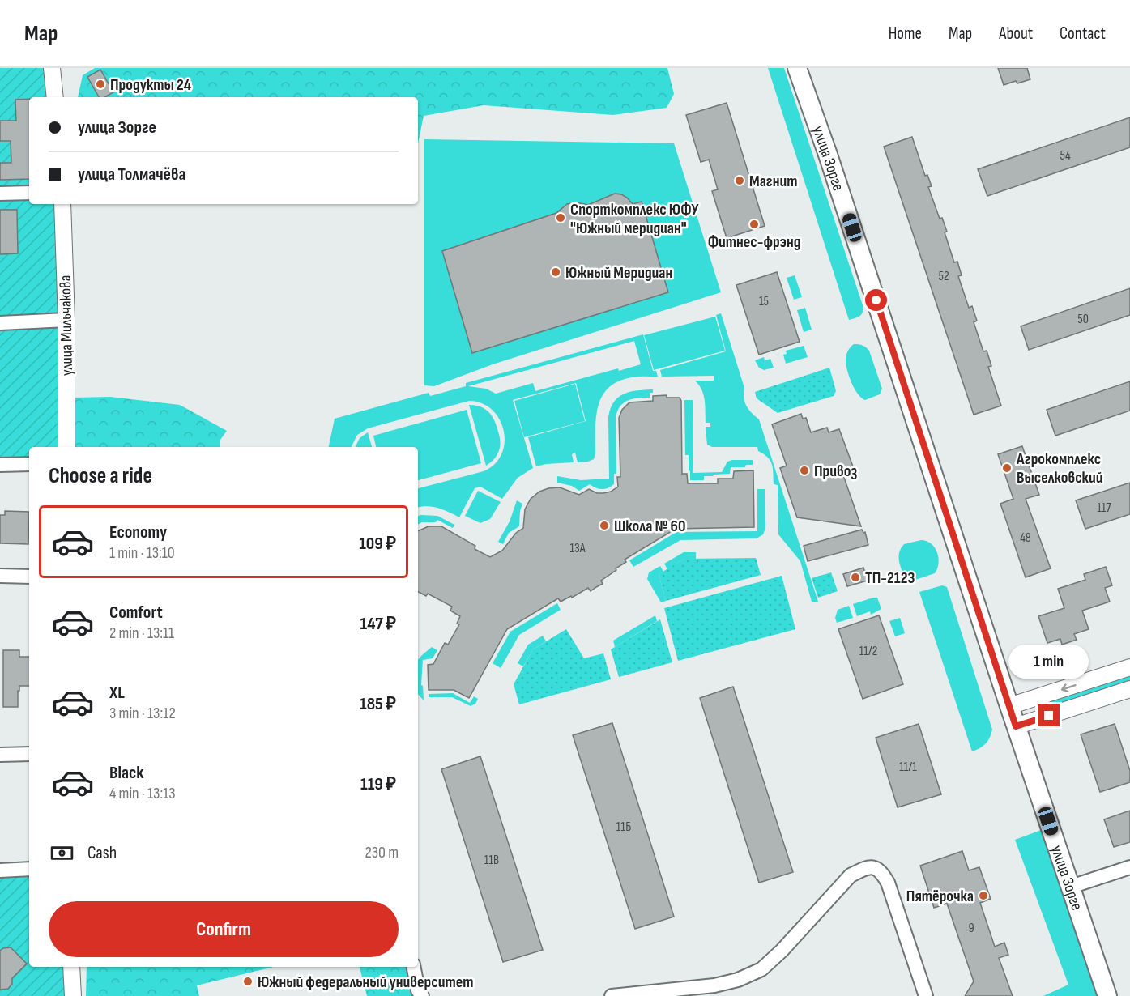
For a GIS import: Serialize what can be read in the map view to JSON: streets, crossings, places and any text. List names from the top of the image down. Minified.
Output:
{"streets":{"main road":["улица Зорге"],"street":["улица Мильчакова"]},"places":["Продукты 24","Магнит","Спорткомплекс ЮФУ \"Южный меридиан\"","Фитнес-фрэнд","Южный Меридиан","Агрокомплекс Выселковский","Привоз","Школа № 60","ТП-2123","Пятёрочка","Южный федеральный университет"],"house_numbers":["54","52","15","50","117","48","13А","11/2","11/1","11Б","11В","9"],"page":{"header":"Map","nav":["Home","Map","About","Contact"],"banner":["улица Зорге","улица Толмачёва"],"heading":"Choose a ride","list":[{"name":"Economy","note":"1 min · 13:10","value":"109 ₽"},{"name":"Comfort","note":"2 min · 13:11","value":"147 ₽"},{"name":"XL","note":"3 min · 13:12","value":"185 ₽"},{"name":"Black","note":"4 min · 13:13","value":"119 ₽"}],"bubble":"1 min","pay":["Cash","230 m"],"buttons":"Confirm"}}
